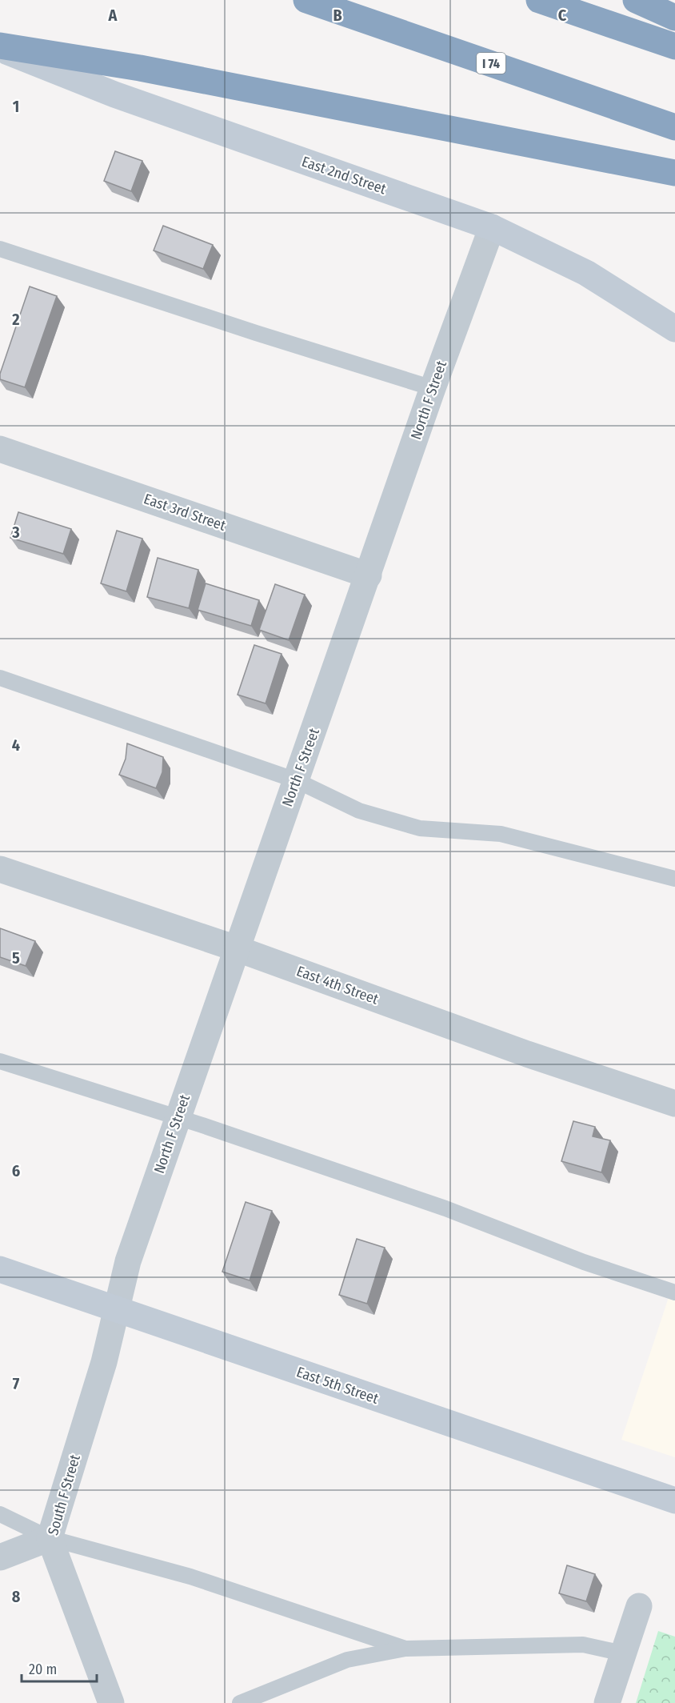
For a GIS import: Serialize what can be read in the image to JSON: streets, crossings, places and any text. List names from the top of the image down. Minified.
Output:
{"streets":{"highway":["I 74"],"street":["East 2nd Street","North F Street","East 3rd Street","East 4th Street","East 5th Street","South F Street"]},"crossings":[["East 2nd Street","North F Street"],["North F Street","East 3rd Street"],["North F Street","East 4th Street"],["North F Street","East 5th Street"],["North F Street","South F Street"],["East 5th Street","South F Street"]],"scale_bar":"20 m","grid":{"columns":["A","B","C"],"rows":["1","2","3","4","5","6","7","8"]}}
